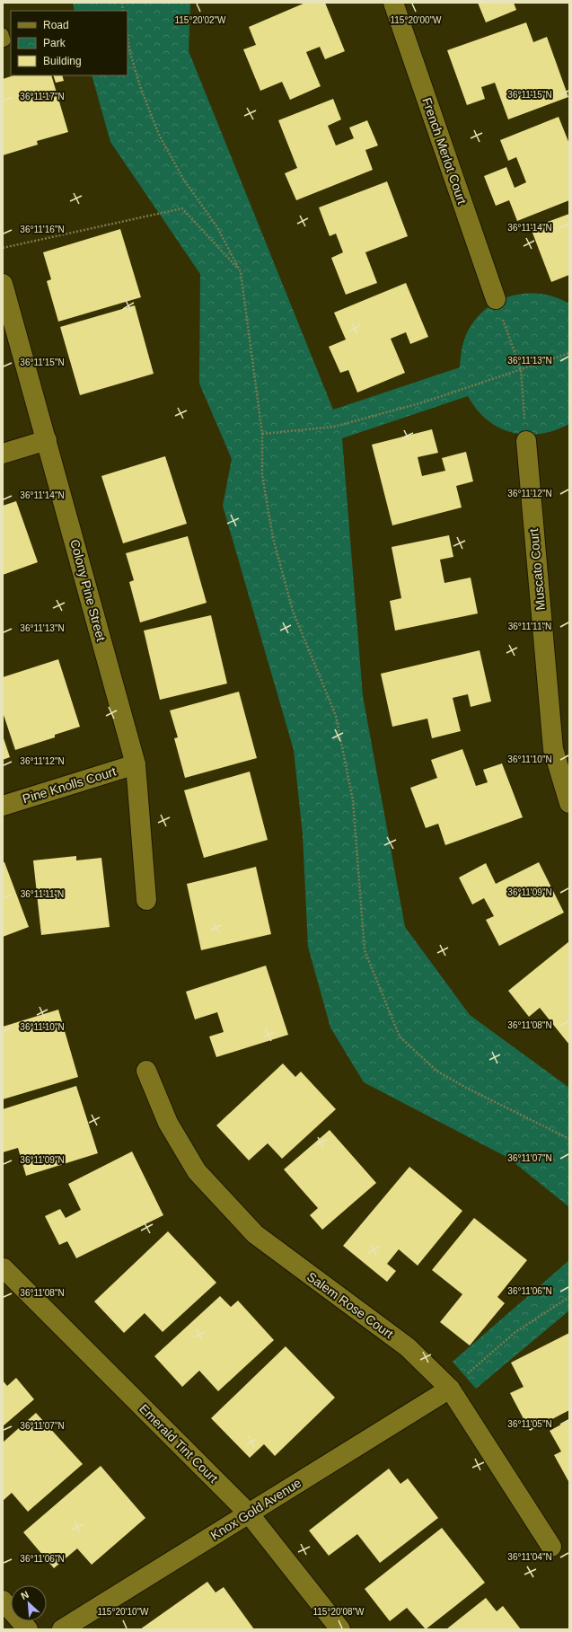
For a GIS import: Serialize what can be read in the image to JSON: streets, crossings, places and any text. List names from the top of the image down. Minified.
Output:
{"streets":{"street":["French Merlot Court","Muscato Court","Colony Pine Street","Pine Knolls Court","Salem Rose Court","Emerald Tint Court","Knox Gold Avenue"]},"crossings":[["Colony Pine Street","Pine Knolls Court"],["Salem Rose Court","Knox Gold Avenue"],["Emerald Tint Court","Knox Gold Avenue"]],"legend":["Road","Park","Building"],"north":"top left","coordinates":["115°20'02\"W","115°20'00\"W","36°11'15\"N","36°11'17\"N","36°11'14\"N","36°11'16\"N","36°11'13\"N","36°11'12\"N","36°11'11\"N","36°11'10\"N","36°11'09\"N","36°11'08\"N","36°11'07\"N","36°11'06\"N","36°11'05\"N","36°11'04\"N","115°20'10\"W","115°20'08\"W"]}
